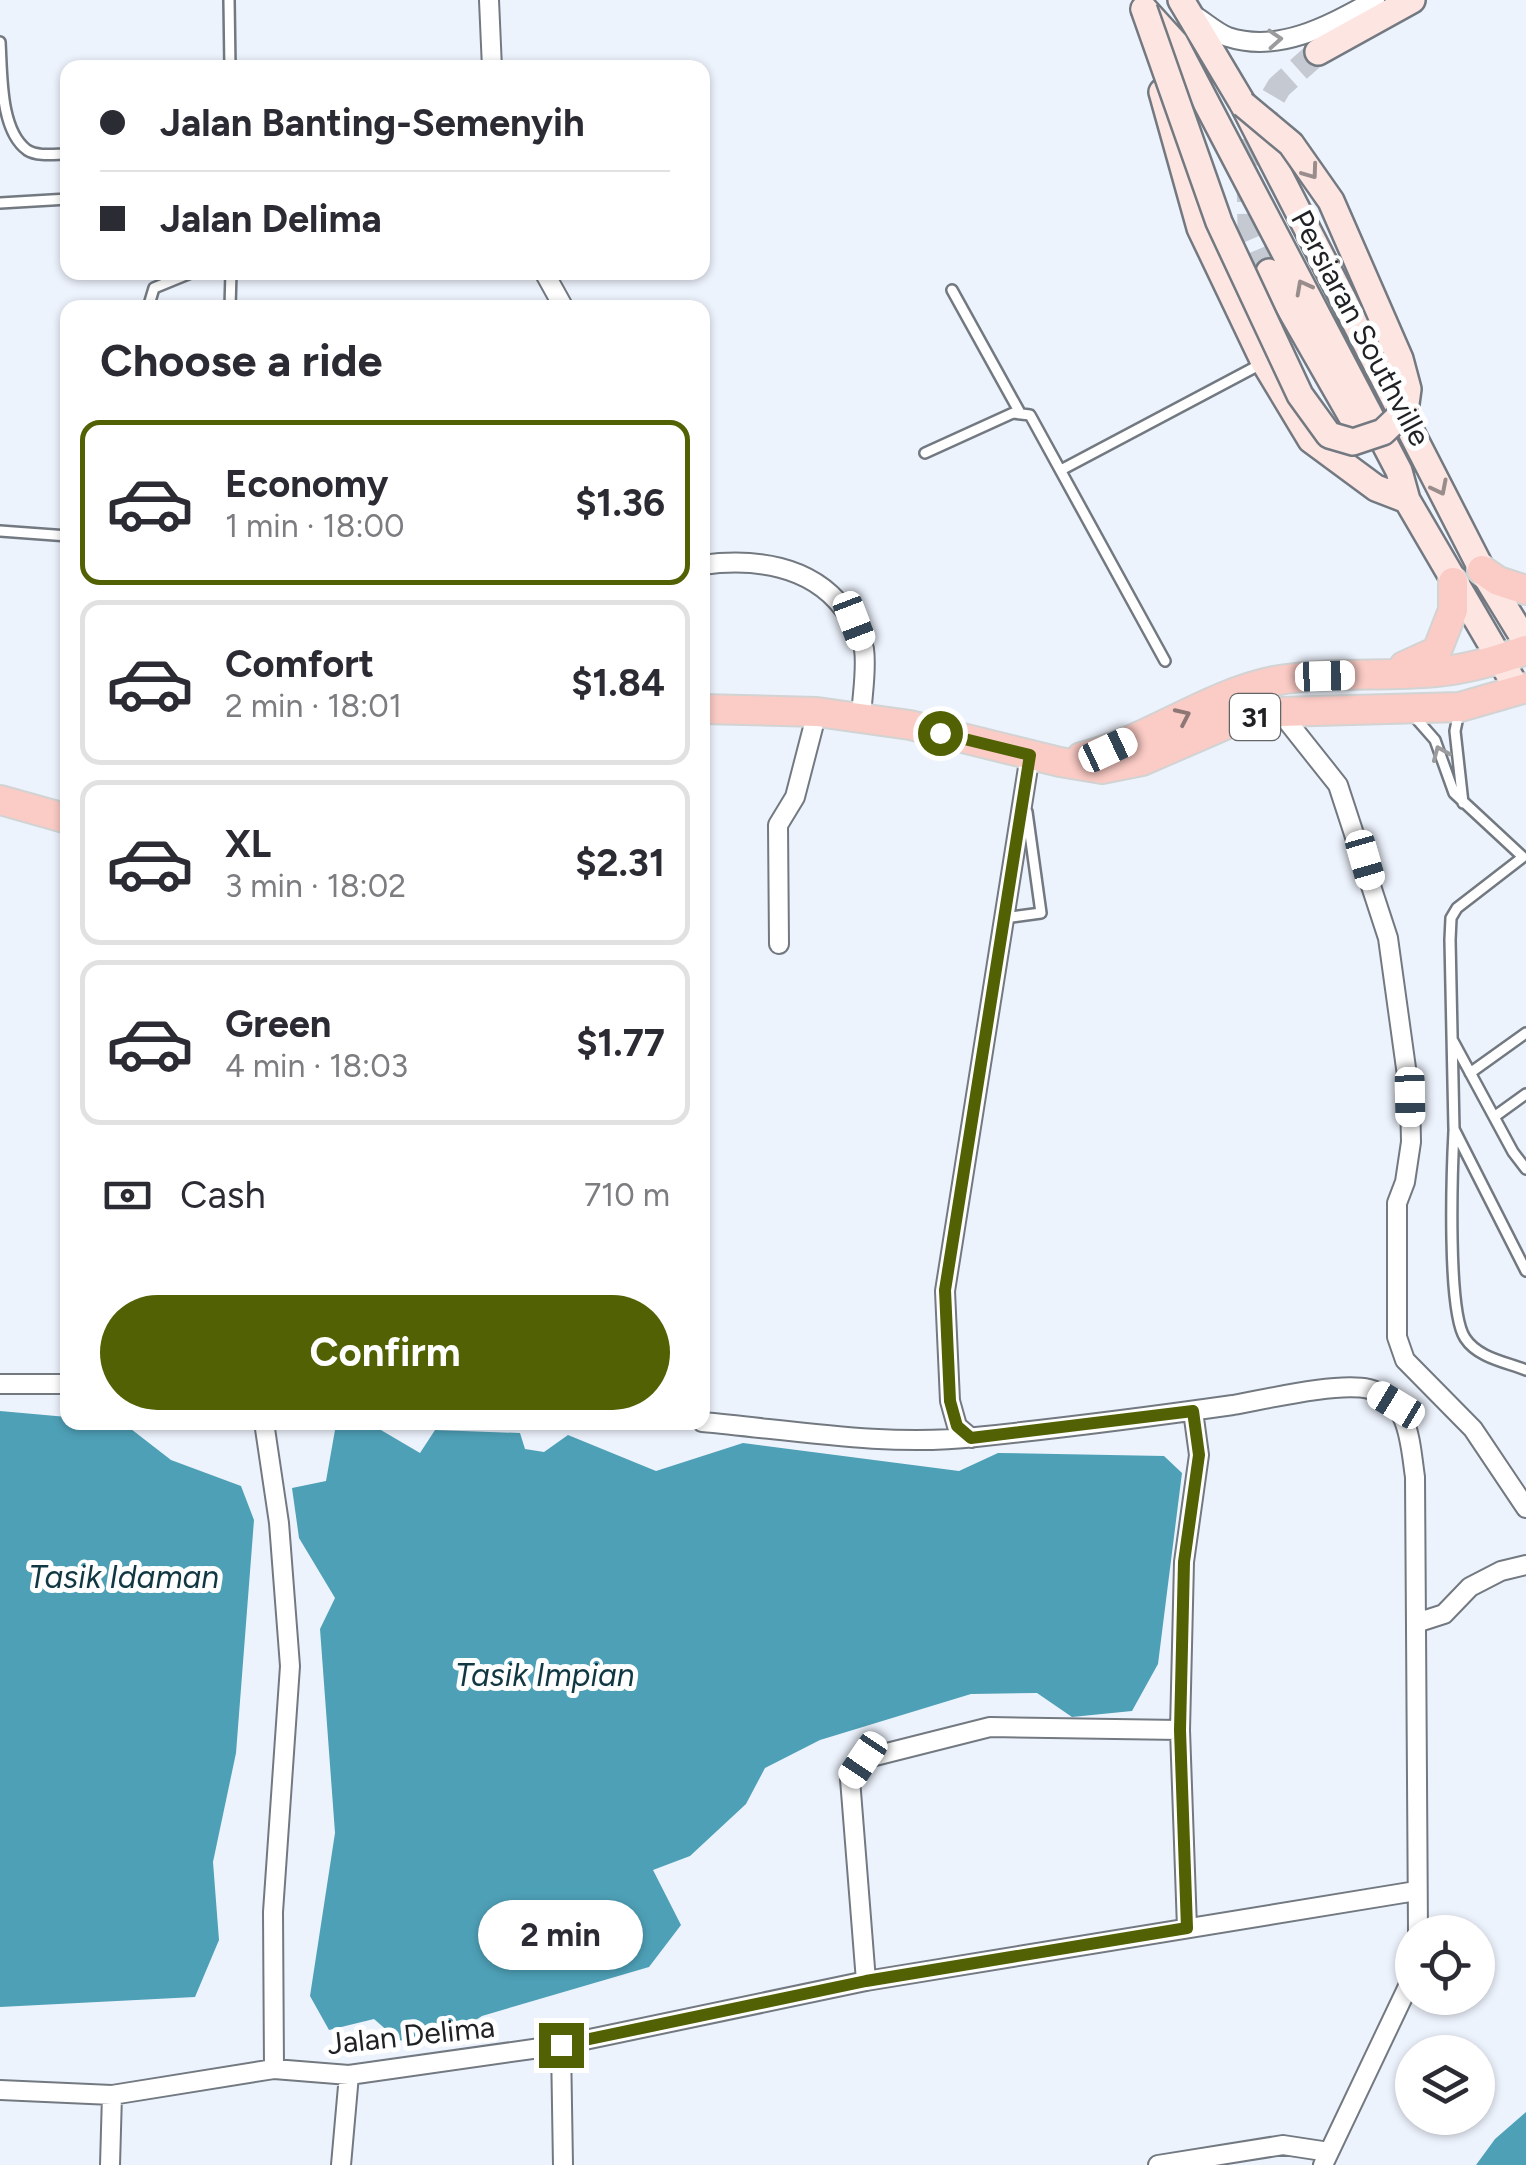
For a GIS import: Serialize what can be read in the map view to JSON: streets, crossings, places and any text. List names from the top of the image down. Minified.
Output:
{"streets":{"main road":["Persiaran Southville","31"],"street":["Jalan Delima"]},"crossings":[["Persiaran Southville","31"]],"water":["Tasik Idaman","Tasik Impian"],"page":{"banner":["Jalan Banting-Semenyih","Jalan Delima"],"heading":"Choose a ride","list":[{"name":"Economy","note":"1 min · 18:00","value":"$1.36"},{"name":"Comfort","note":"2 min · 18:01","value":"$1.84"},{"name":"XL","note":"3 min · 18:02","value":"$2.31"},{"name":"Green","note":"4 min · 18:03","value":"$1.77"}],"pay":["Cash","710 m"],"buttons":"Confirm","bubble":"2 min"}}
